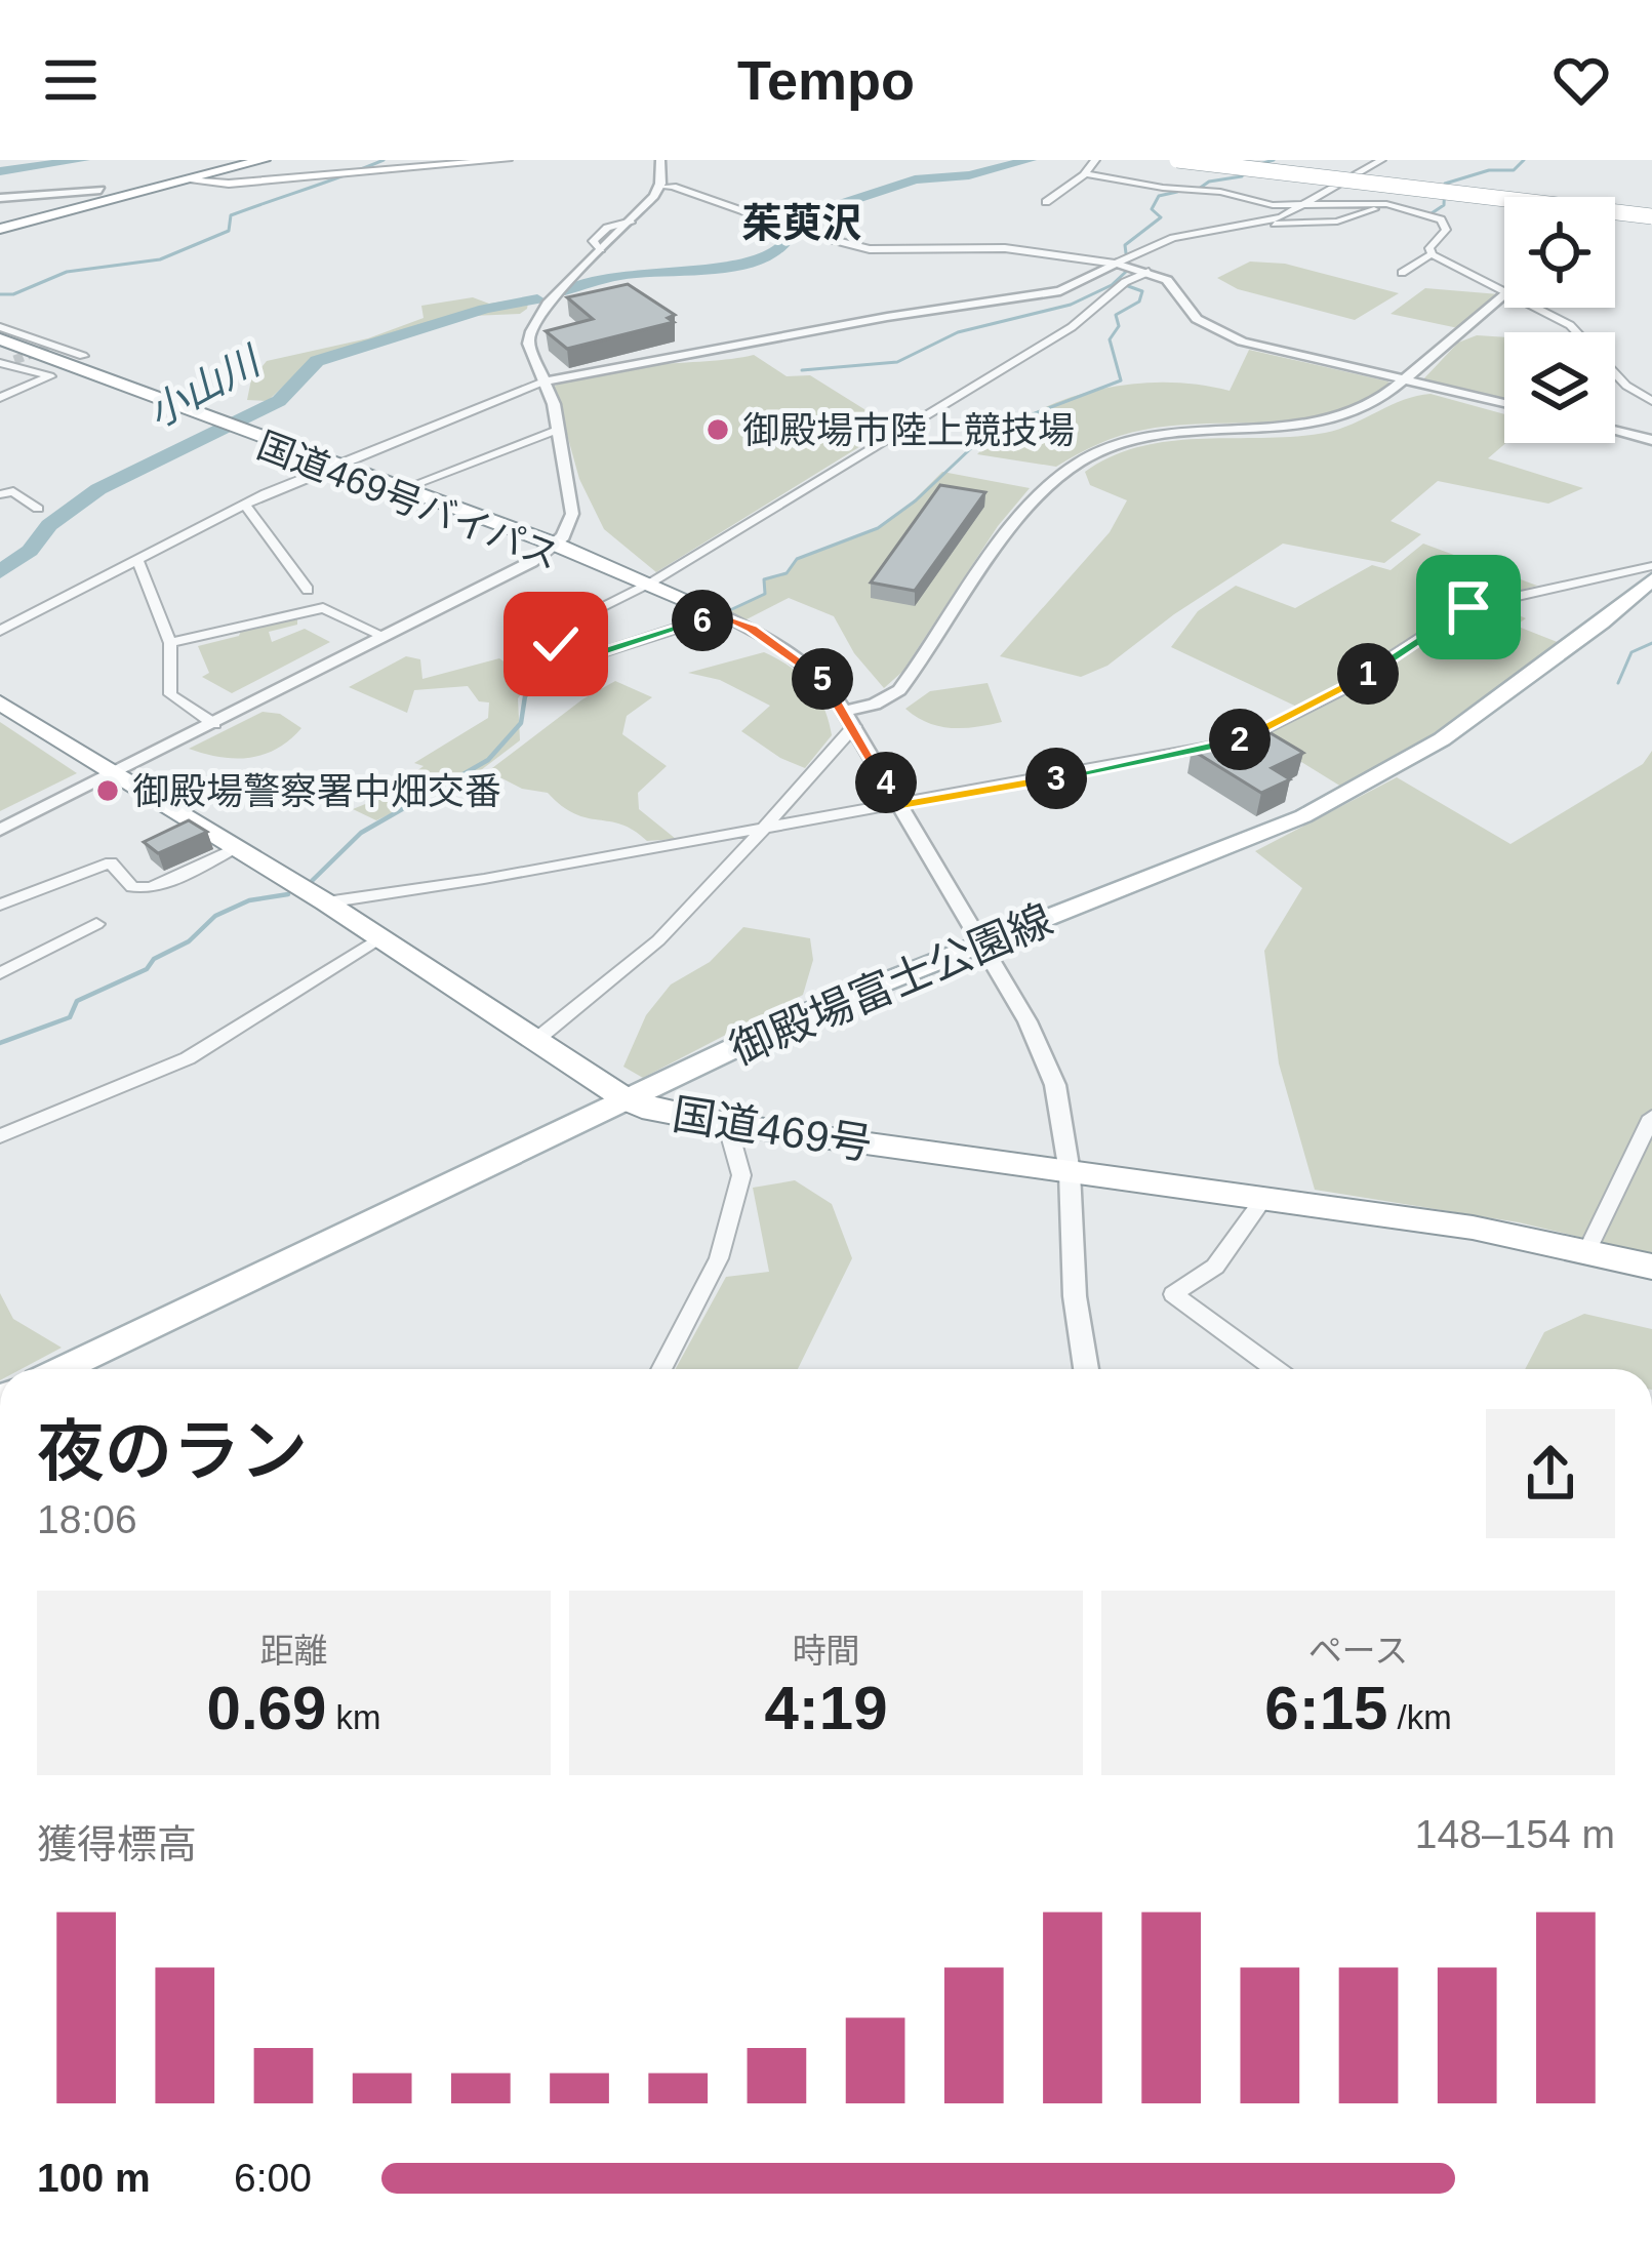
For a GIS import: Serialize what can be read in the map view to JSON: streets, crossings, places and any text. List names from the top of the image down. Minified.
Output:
{"streets":{"highway":["国道469号バイパス","国道469号"],"main road":["御殿場富士公園線"]},"crossings":[["御殿場富士公園線","国道469号"]],"districts":["茱萸沢"],"water":["小山川"],"places":["御殿場市陸上競技場","御殿場警察署中畑交番"],"page":{"header":"Tempo","pins":["6","1","5","2","3","4"],"heading":["夜のラン","18:06"],"stats":[["距離","0.69 km"],["時間","4:19"],["ペース","6:15 /km"]],"chart":["獲得標高","148–154 m"],"list":[{"name":"100 m","note":"6:00"}]}}
